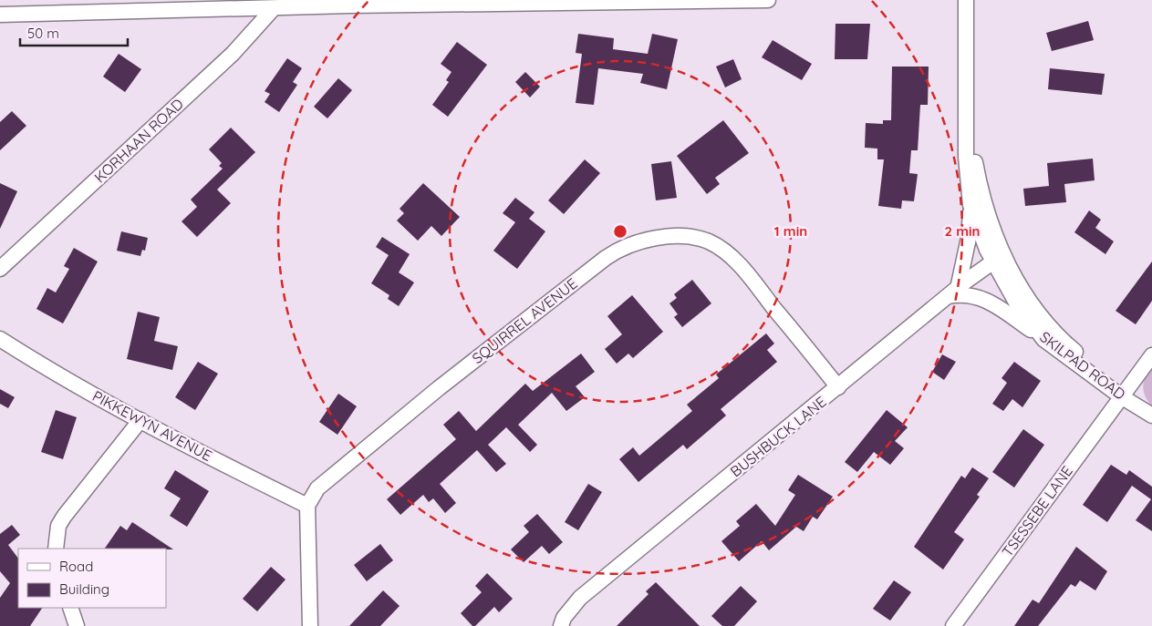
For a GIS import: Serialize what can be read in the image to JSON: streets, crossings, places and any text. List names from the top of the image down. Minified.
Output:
{"streets":{"street":["KORHAAN ROAD","SQUIRREL AVENUE","SKILPAD ROAD","PIKKEWYN AVENUE","BUSHBUCK LANE","TSESSEBE LANE"]},"crossings":[["SQUIRREL AVENUE","PIKKEWYN AVENUE"],["SQUIRREL AVENUE","BUSHBUCK LANE"],["SKILPAD ROAD","BUSHBUCK LANE"],["SKILPAD ROAD","TSESSEBE LANE"]],"legend":["Road","Building"],"scale_bar":"50 m","rings":["1 min","2 min"]}
